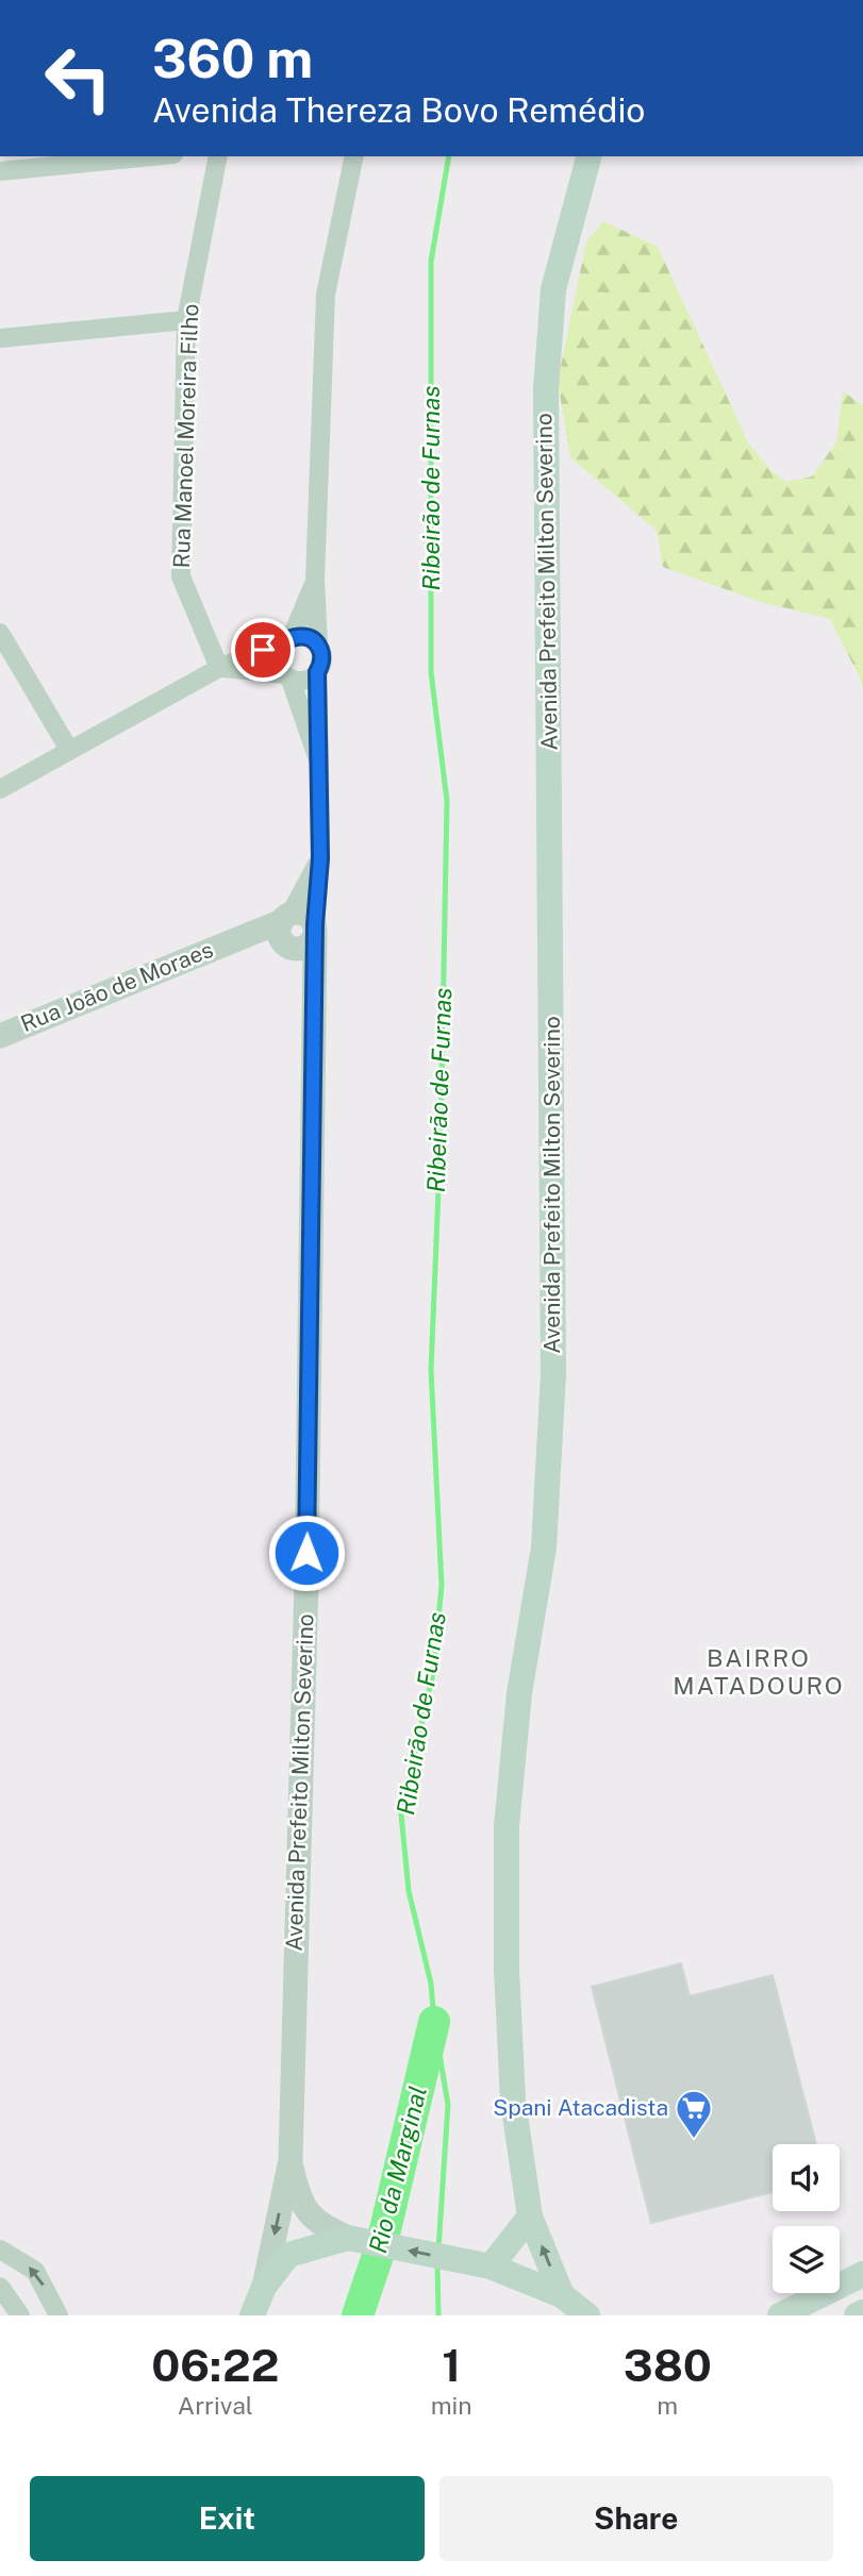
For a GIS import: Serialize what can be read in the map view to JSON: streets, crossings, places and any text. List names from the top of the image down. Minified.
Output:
{"streets":{"main road":["Avenida Prefeito Milton Severino"],"street":["Rua Manoel Moreira Filho","Rua João de Moraes"]},"crossings":[["Avenida Prefeito Milton Severino","Rua João de Moraes"]],"districts":["BAIRRO MATADOURO"],"water":["Ribeirão de Furnas","Rio da Marginal"],"places":{"supermarket":["Spani Atacadista"]},"page":{"turn":["360 m","Avenida Thereza Bovo Remédio"],"eta":["06:22","Arrival","1","min","380","m"],"buttons":["Exit","Share"]}}
